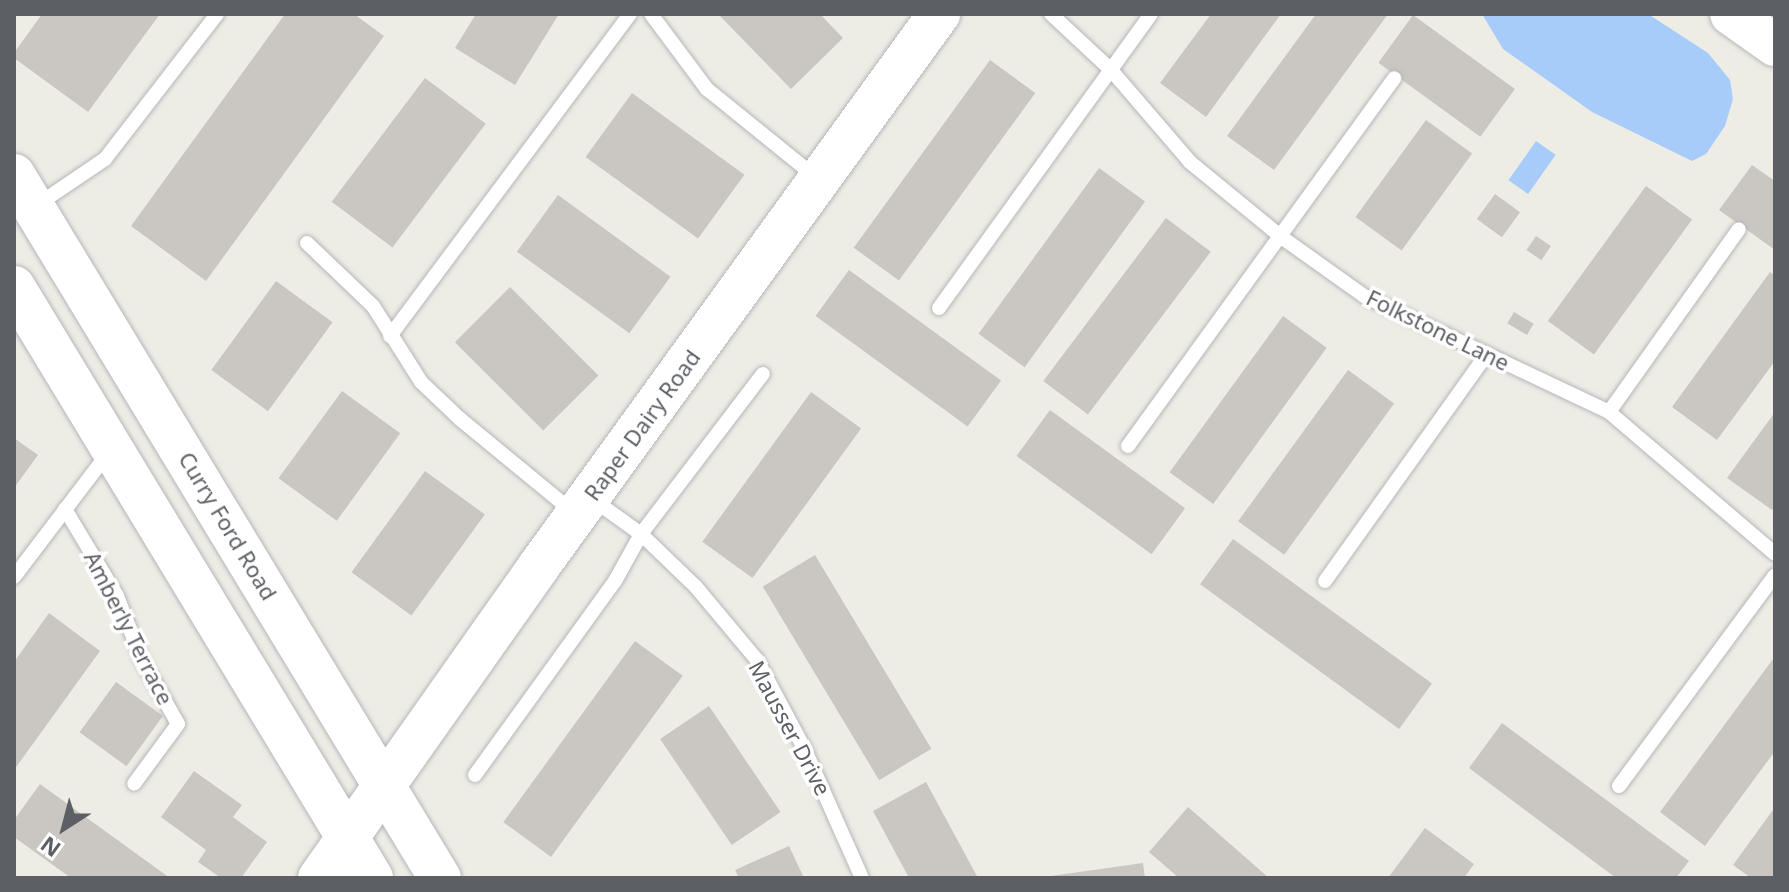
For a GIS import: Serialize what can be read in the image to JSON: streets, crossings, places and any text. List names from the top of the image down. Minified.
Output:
{"streets":{"main road":["Raper Dairy Road","Curry Ford Road"],"lane":["Folkstone Lane","Amberly Terrace","Mausser Drive"]},"crossings":[["Raper Dairy Road","Curry Ford Road"],["Raper Dairy Road","Mausser Drive"]],"north":"bottom left"}
